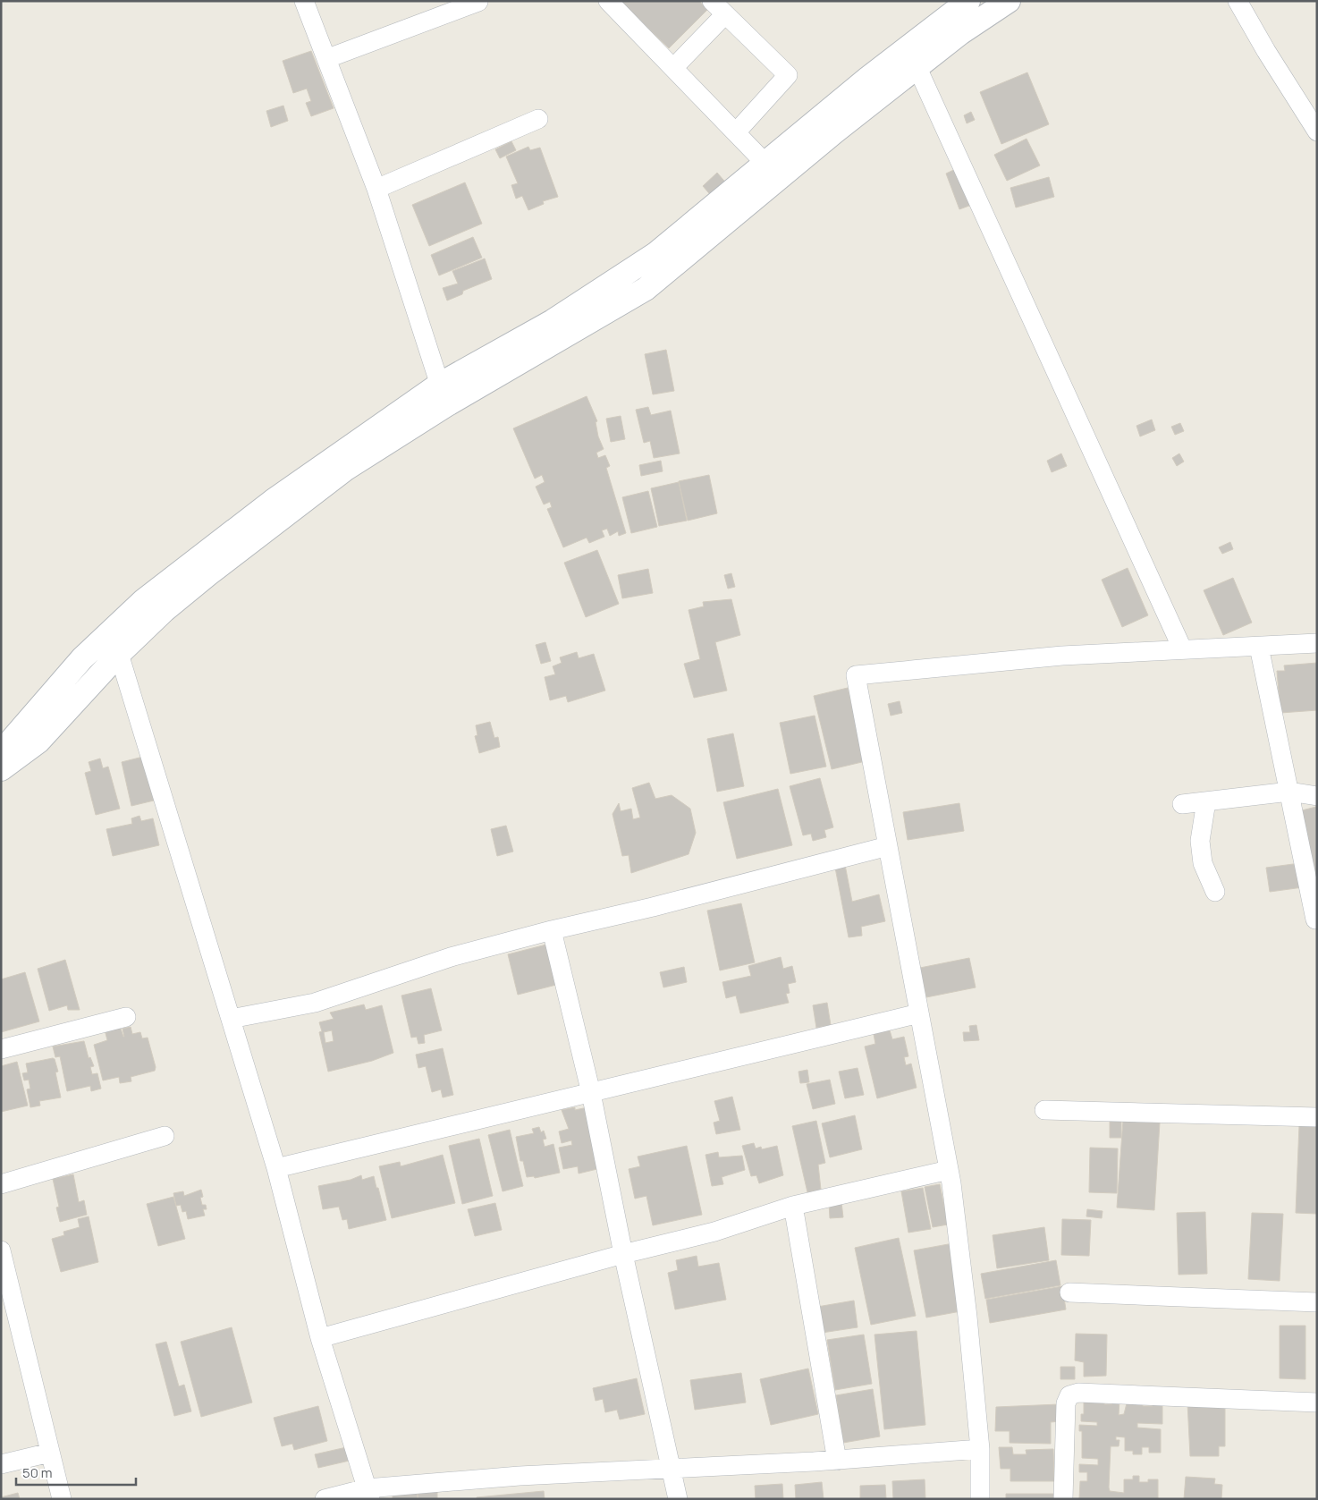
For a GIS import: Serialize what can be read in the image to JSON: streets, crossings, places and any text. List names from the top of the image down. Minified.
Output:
{"scale_bar":"50 m"}
